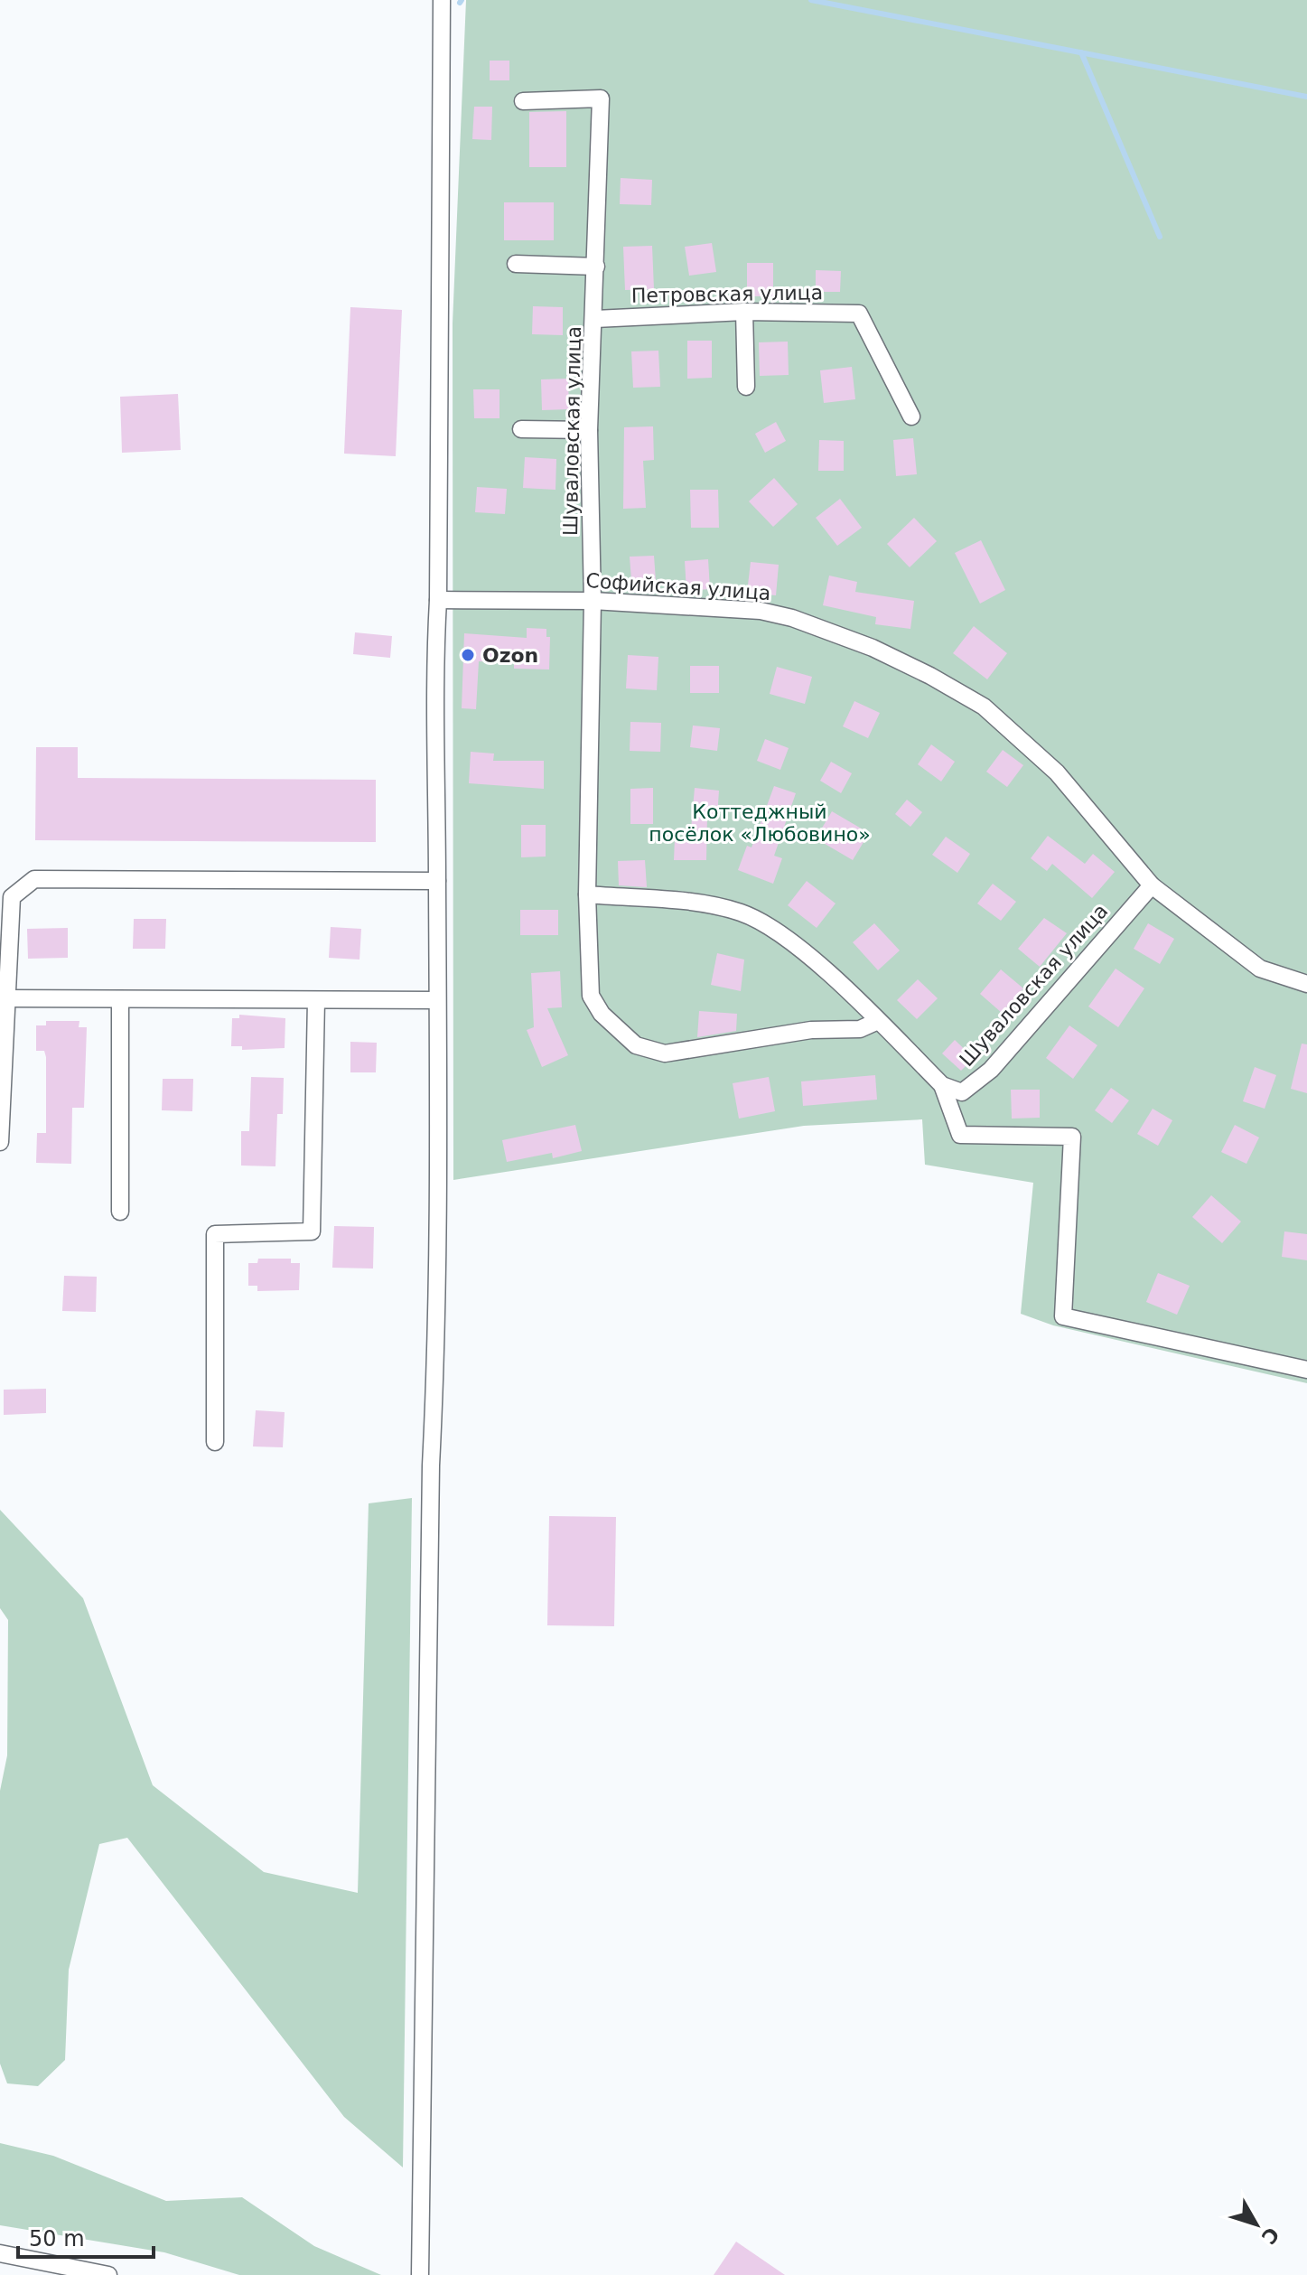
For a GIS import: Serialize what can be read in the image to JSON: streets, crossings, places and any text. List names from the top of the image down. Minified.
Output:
{"streets":{"street":["Петровская улица","Шуваловская улица","Софийская улица"]},"crossings":[["Петровская улица","Шуваловская улица"],["Шуваловская улица","Софийская улица"]],"parks":["Коттеджный посёлок «Любовино»"],"places":["Ozon"],"scale_bar":"50 m","north":"bottom right"}
